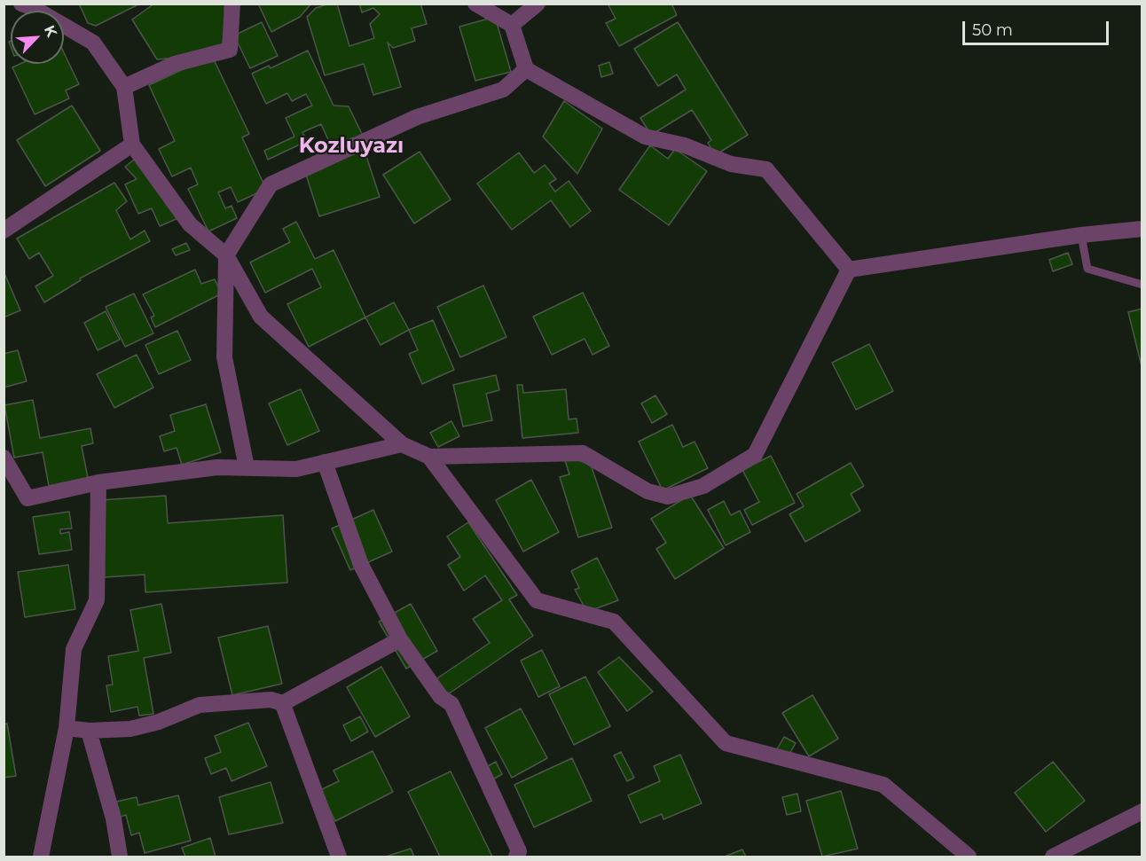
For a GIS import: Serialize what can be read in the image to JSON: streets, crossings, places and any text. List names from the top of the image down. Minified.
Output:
{"districts":["Kozluyazı"],"scale_bar":"50 m","north":"top right"}
